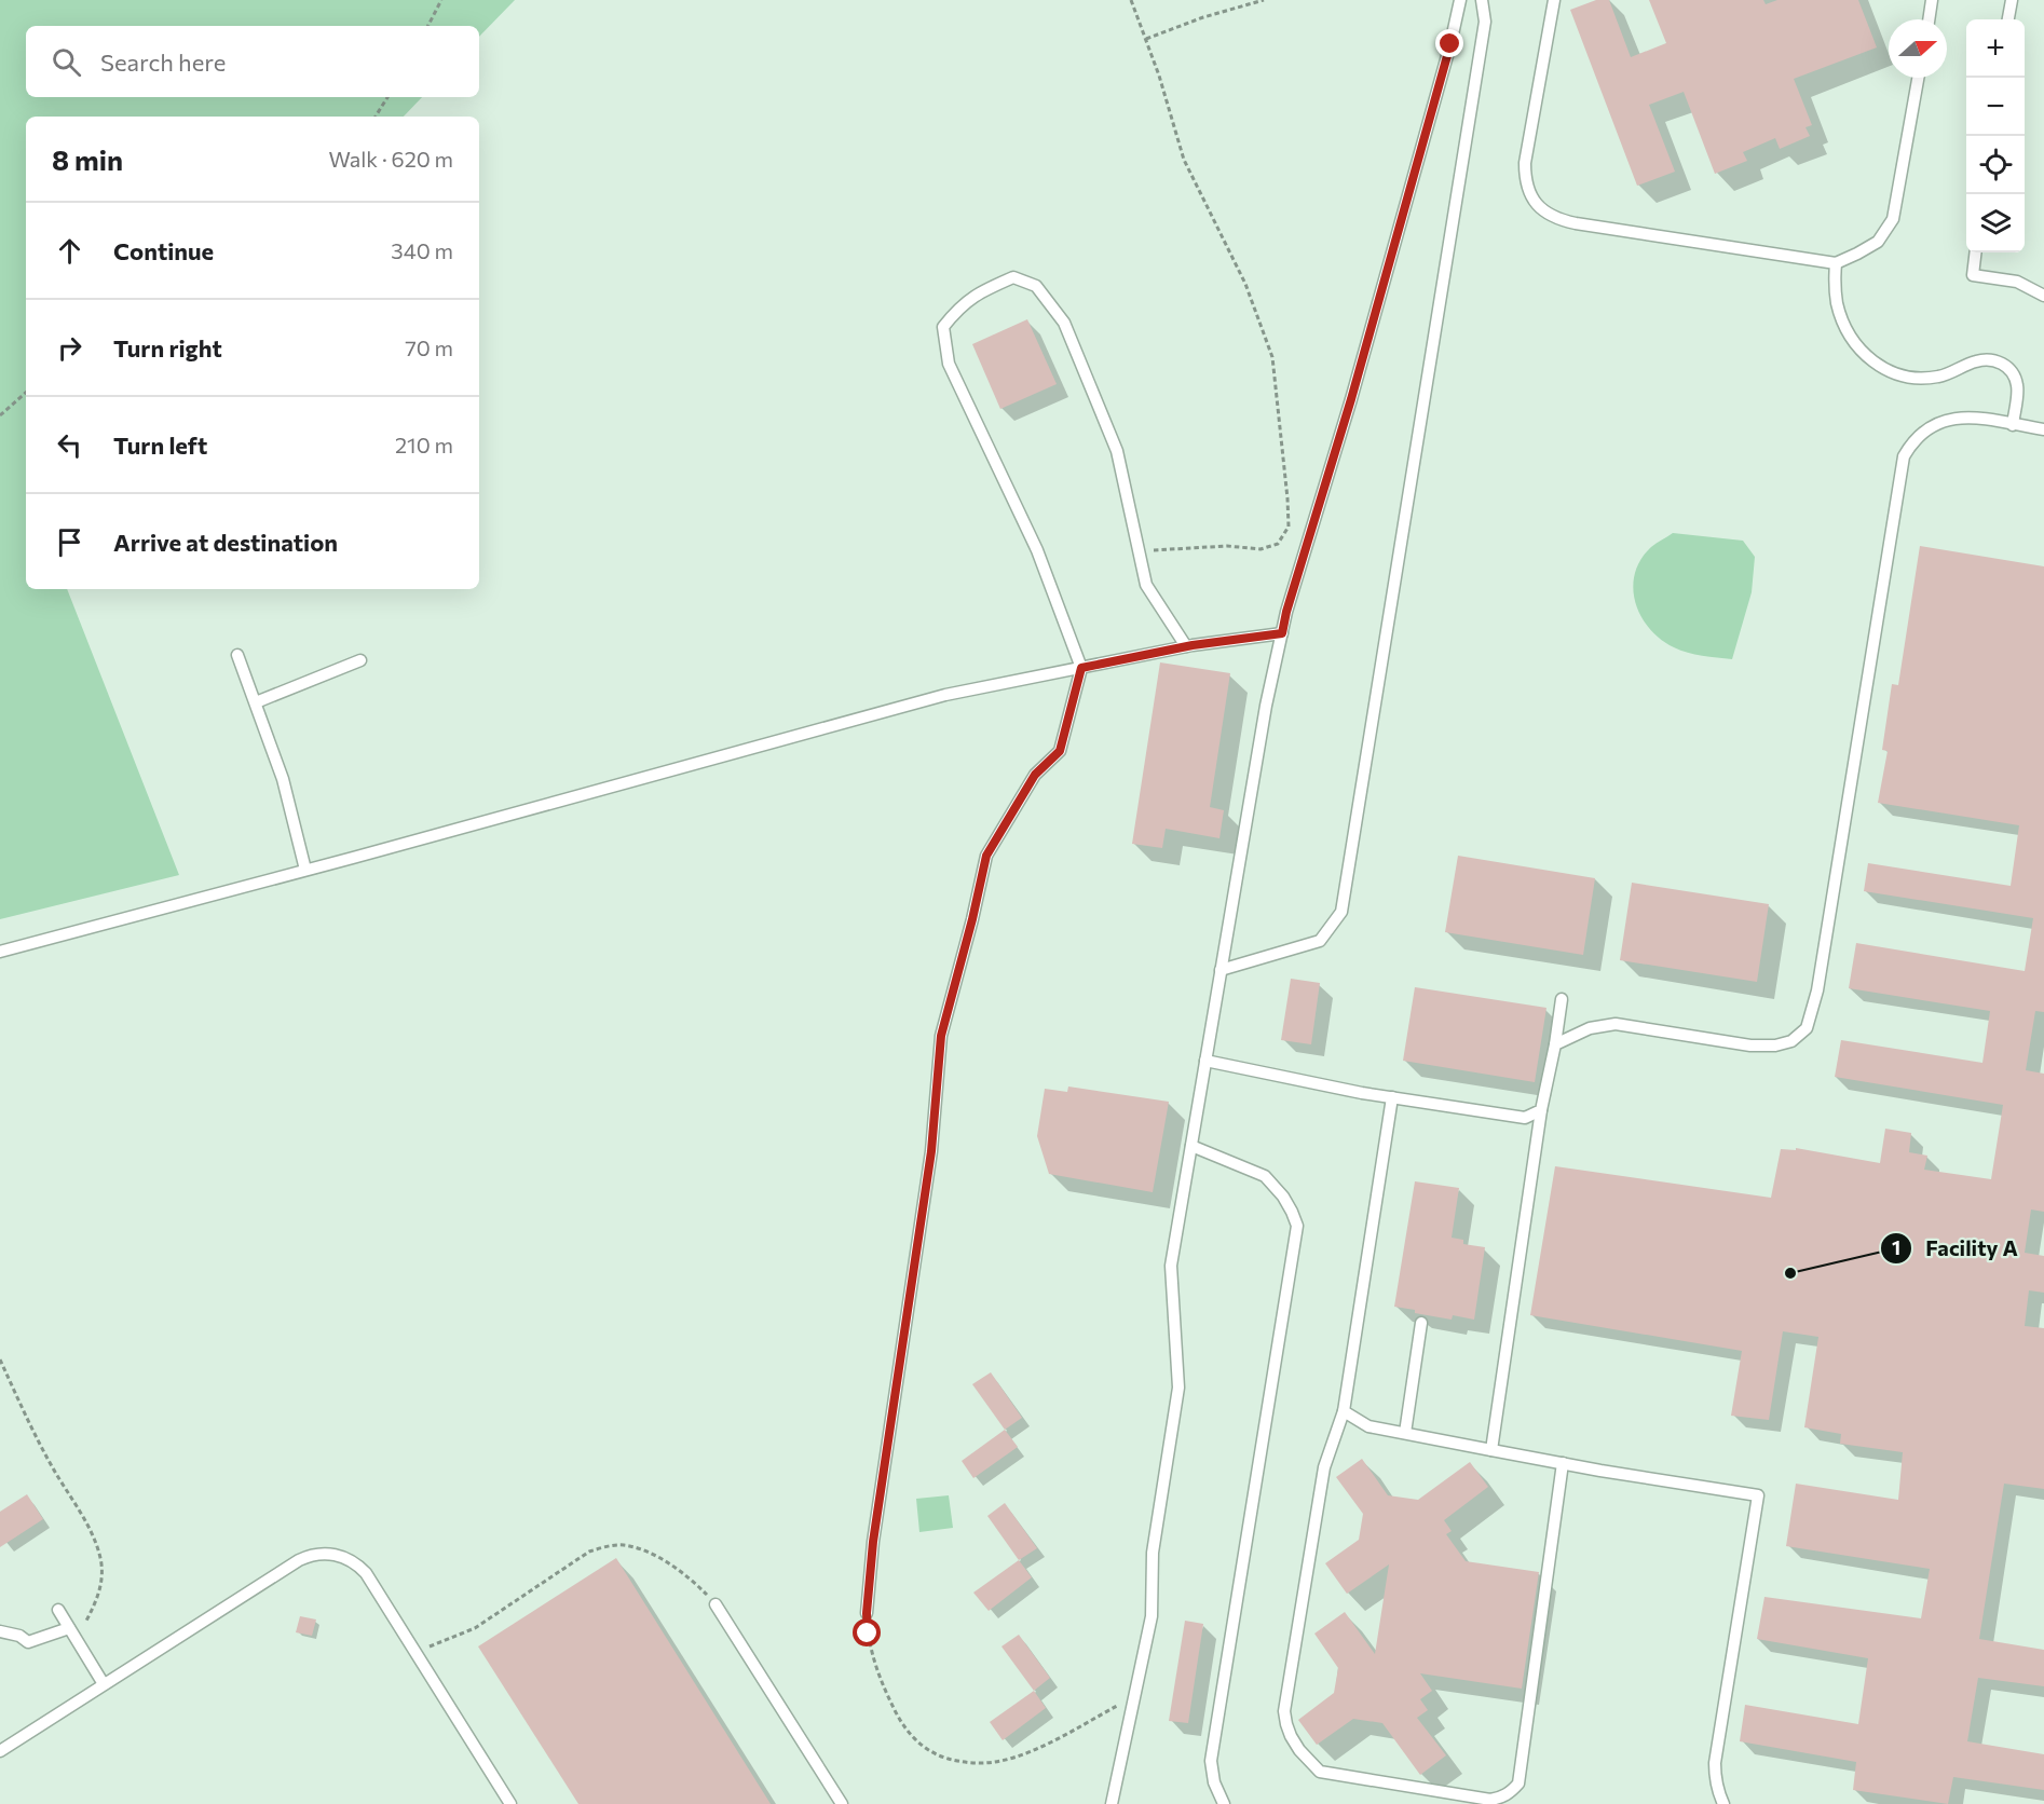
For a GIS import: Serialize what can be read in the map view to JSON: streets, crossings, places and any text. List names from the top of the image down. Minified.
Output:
{"places":["Facility A"],"north":"right","page":{"map_buttons":["+","−"],"search":"Search here","heading":["8 min","Walk · 620 m"],"list":[["Continue","340 m"],["Turn right","70 m"],["Turn left","210 m"],"Arrive at destination"]}}
